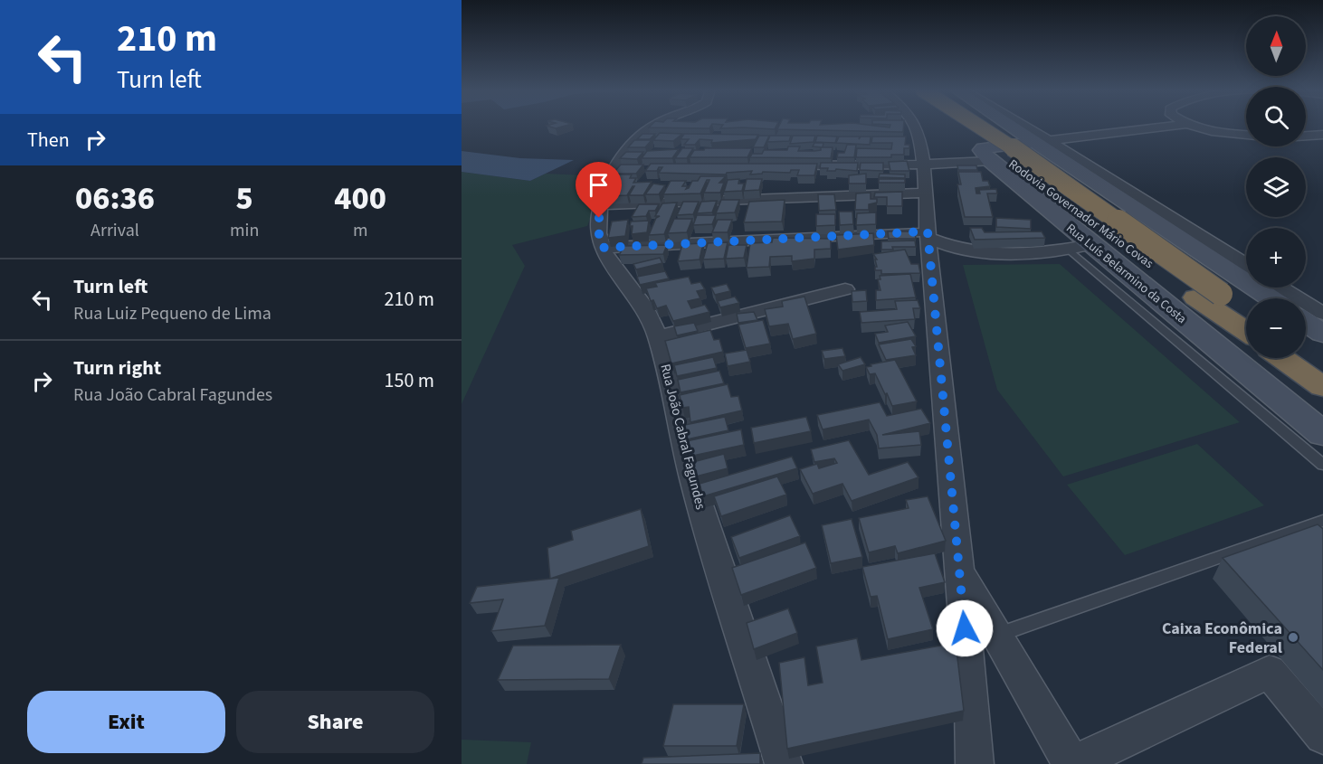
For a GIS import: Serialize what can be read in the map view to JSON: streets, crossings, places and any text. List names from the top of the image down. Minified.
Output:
{"streets":{"highway":["Rodovia Governador Mário Covas"],"main road":["Rua Luís Belarmino da Costa"],"street":["Rua João Cabral Fagundes"]},"places":["Caixa Econômica Federal"],"north":"top","page":{"turn":["210 m","Turn left"],"map_buttons":["+","−"],"then":"Then","eta":["06:36","Arrival","5","min","400","m"],"list":[{"name":"Turn left","note":"Rua Luiz Pequeno de Lima","value":"210 m"},{"name":"Turn right","note":"Rua João Cabral Fagundes","value":"150 m"}],"buttons":["Exit","Share"]}}
